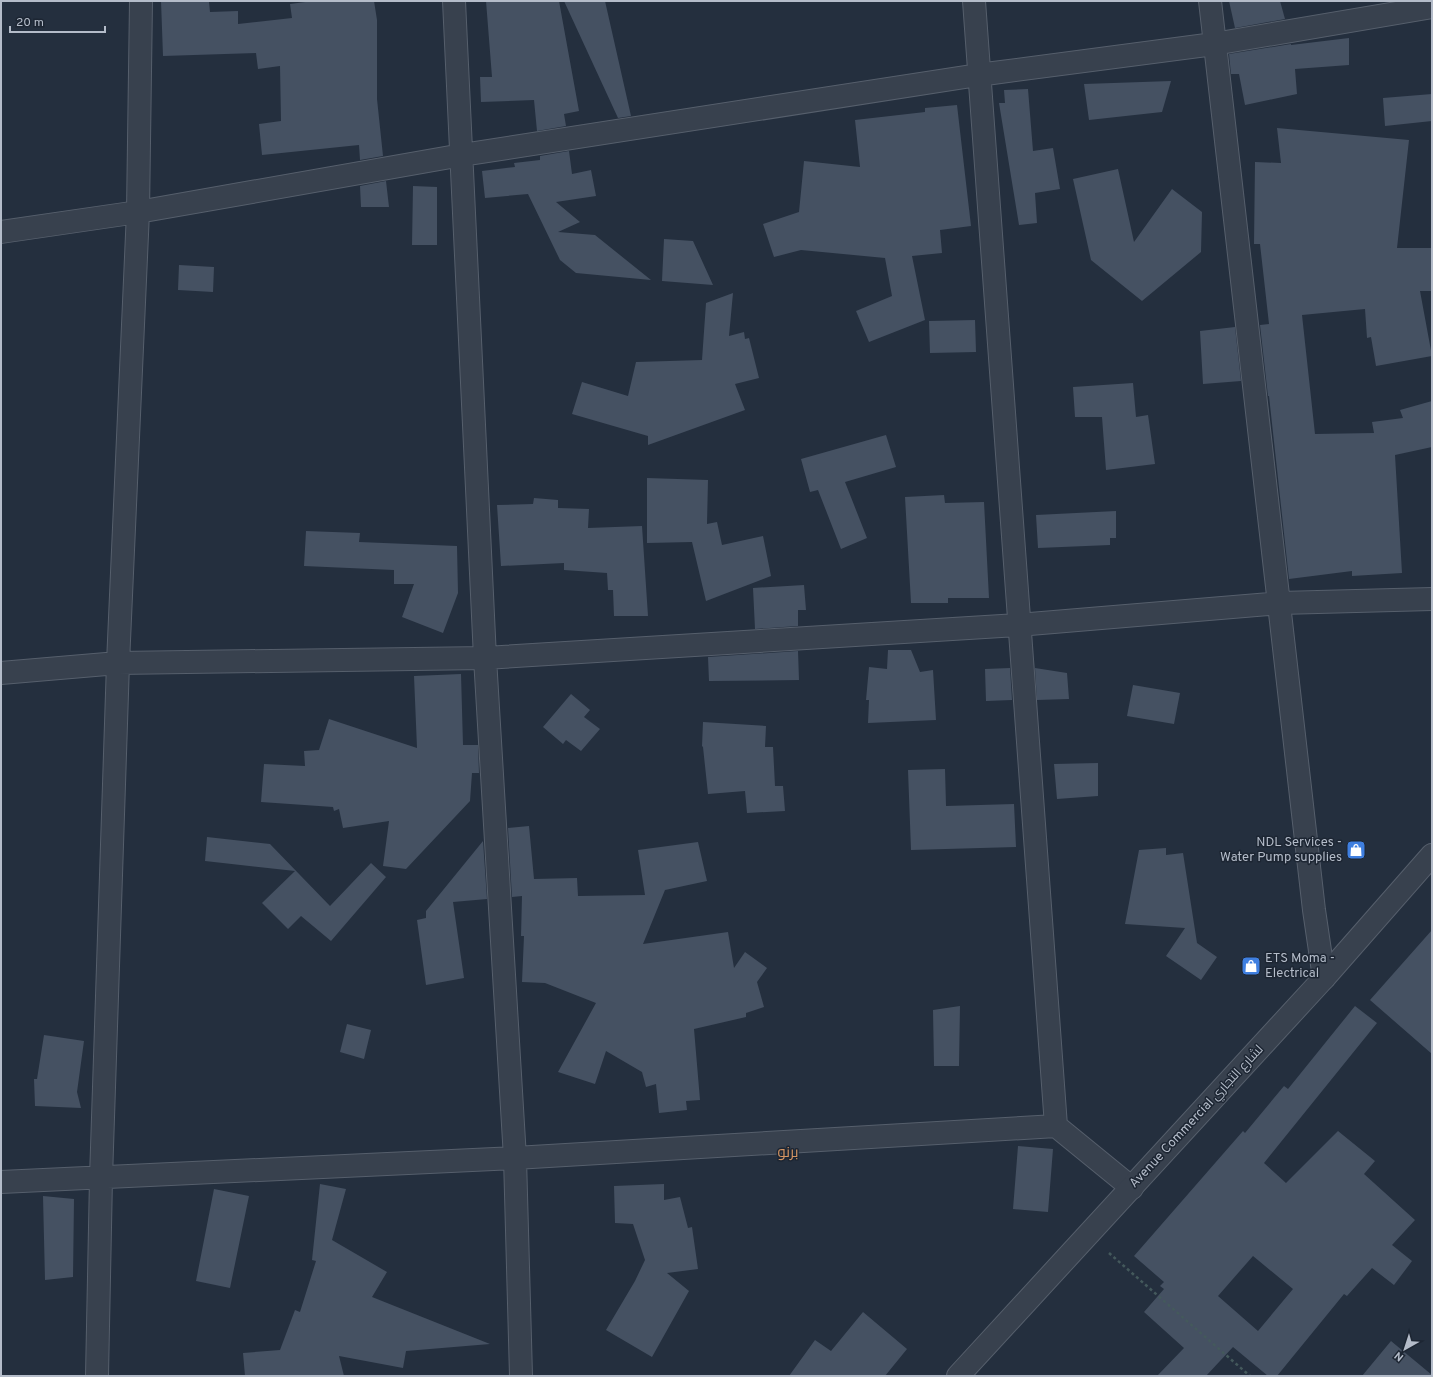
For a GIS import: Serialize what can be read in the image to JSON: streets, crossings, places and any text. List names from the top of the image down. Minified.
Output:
{"streets":{"street":["Avenue Commercial لشارع التجاري"]},"districts":["برنو"],"places":{"shop":["NDL Services - Water Pump supplies","ETS Moma - Electrical"]},"scale_bar":"20 m","north":"bottom left"}
